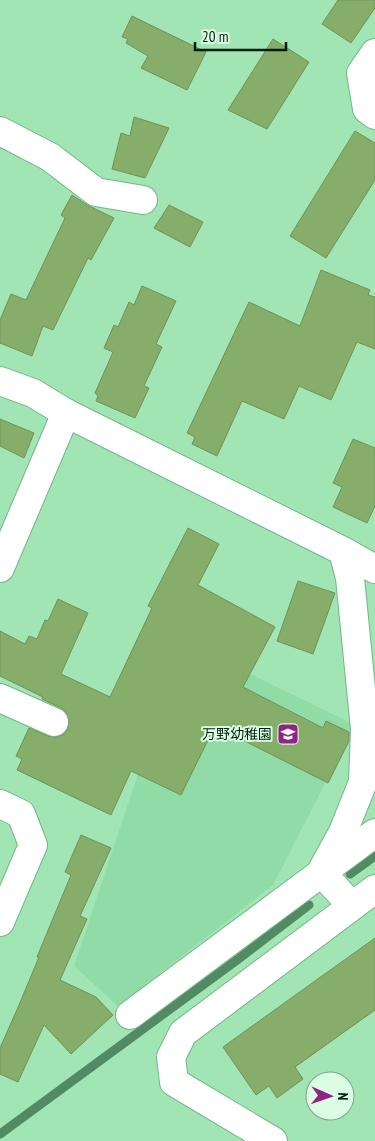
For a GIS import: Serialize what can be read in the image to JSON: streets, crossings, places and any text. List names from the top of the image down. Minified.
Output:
{"places":{"school or university":["万野幼稚園"]},"scale_bar":"20 m","north":"right"}
